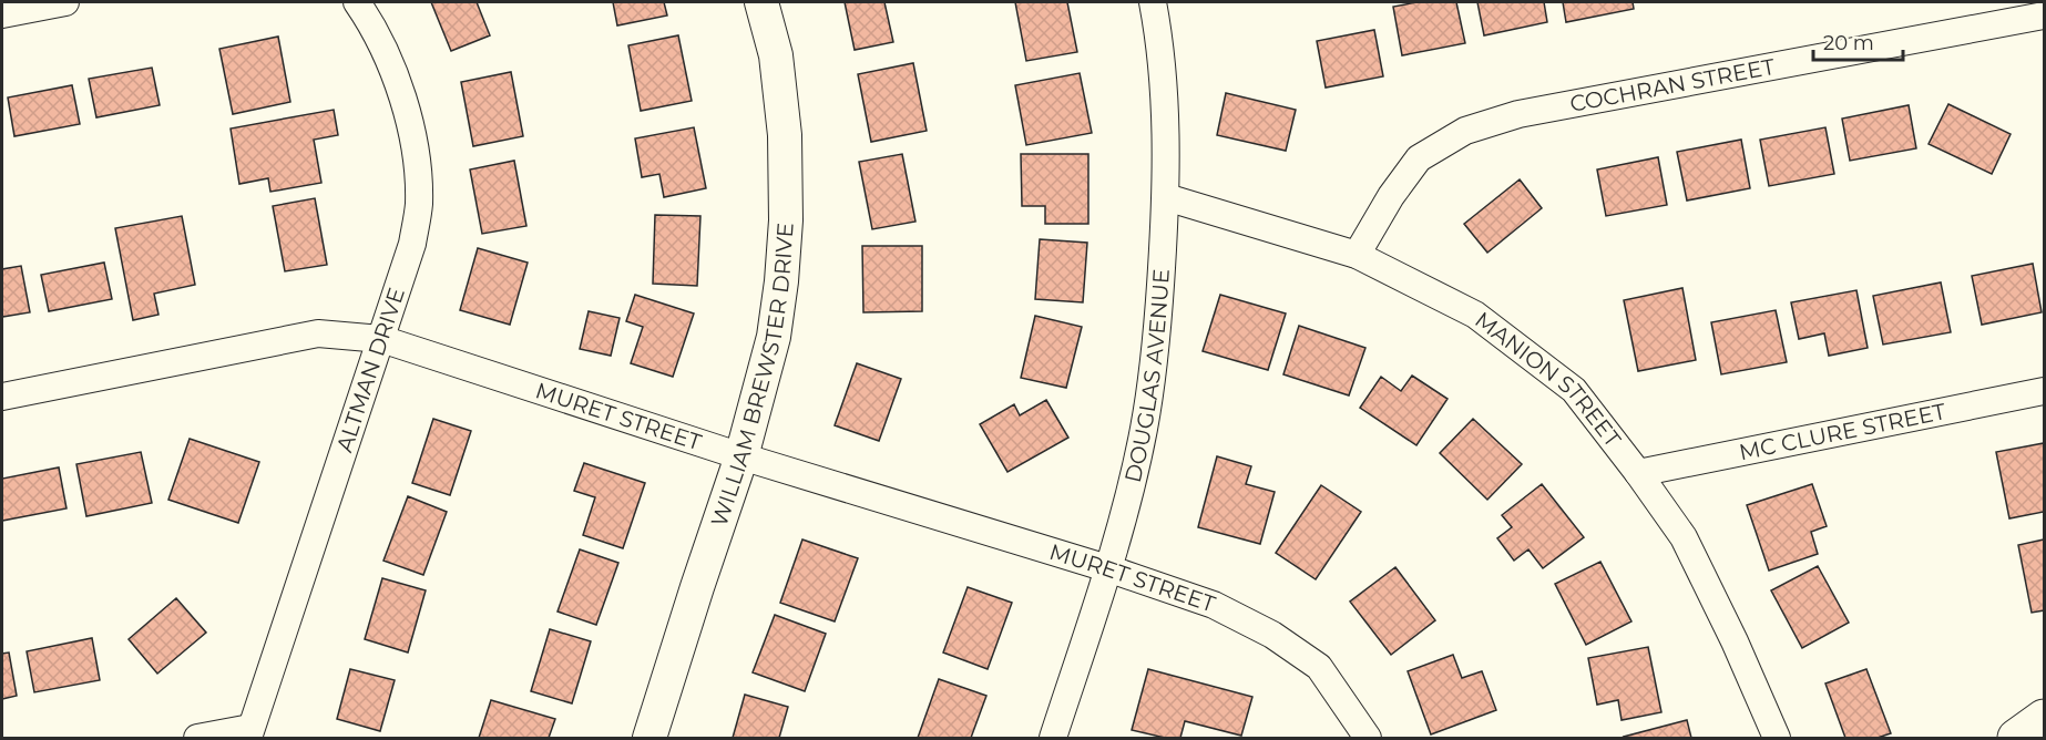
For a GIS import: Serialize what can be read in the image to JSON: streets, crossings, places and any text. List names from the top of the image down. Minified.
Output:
{"streets":{"street":["COCHRAN STREET","ALTMAN DRIVE","WILLIAM BREWSTER DRIVE","DOUGLAS AVENUE","MANION STREET","MURET STREET","MC CLURE STREET"]},"crossings":[["COCHRAN STREET","MANION STREET"],["ALTMAN DRIVE","MURET STREET"],["WILLIAM BREWSTER DRIVE","MURET STREET"],["DOUGLAS AVENUE","MANION STREET"],["DOUGLAS AVENUE","MURET STREET"],["MANION STREET","MC CLURE STREET"]],"scale_bar":"20 m"}
